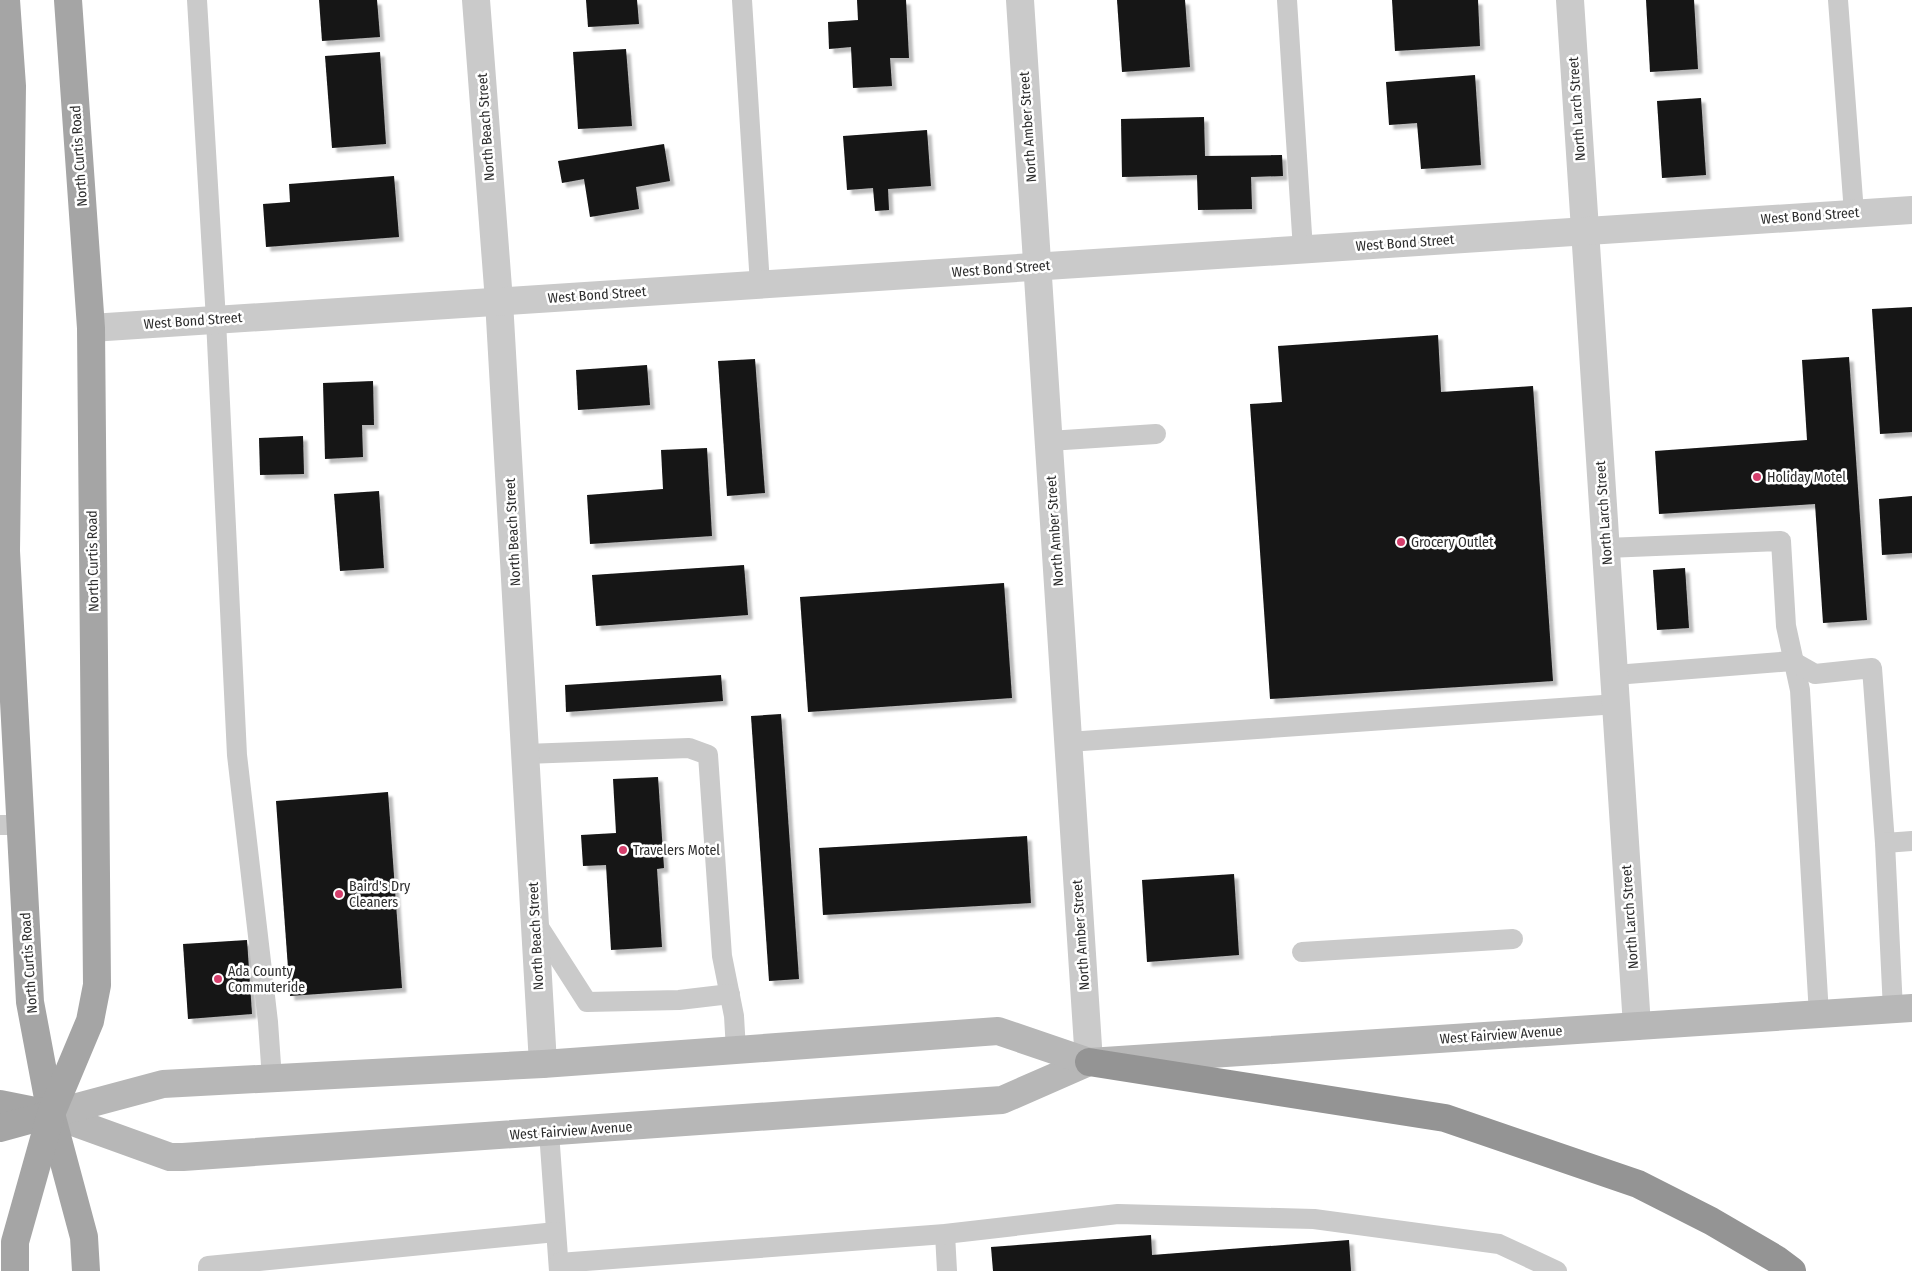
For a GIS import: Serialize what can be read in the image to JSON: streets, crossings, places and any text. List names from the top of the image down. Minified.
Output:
{"streets":{"main road":["North Curtis Road","West Fairview Avenue"],"street":["North Larch Street","North Beach Street","North Amber Street","West Bond Street"]},"crossings":[["North Larch Street","West Bond Street"],["North Larch Street","West Fairview Avenue"],["North Beach Street","West Bond Street"],["North Beach Street","West Fairview Avenue"],["North Amber Street","West Bond Street"],["North Amber Street","West Fairview Avenue"],["North Curtis Road","West Bond Street"],["North Curtis Road","West Fairview Avenue"]],"places":["Holiday Motel","Grocery Outlet","Travelers Motel","Baird's Dry Cleaners","Ada County Commuteride"]}
